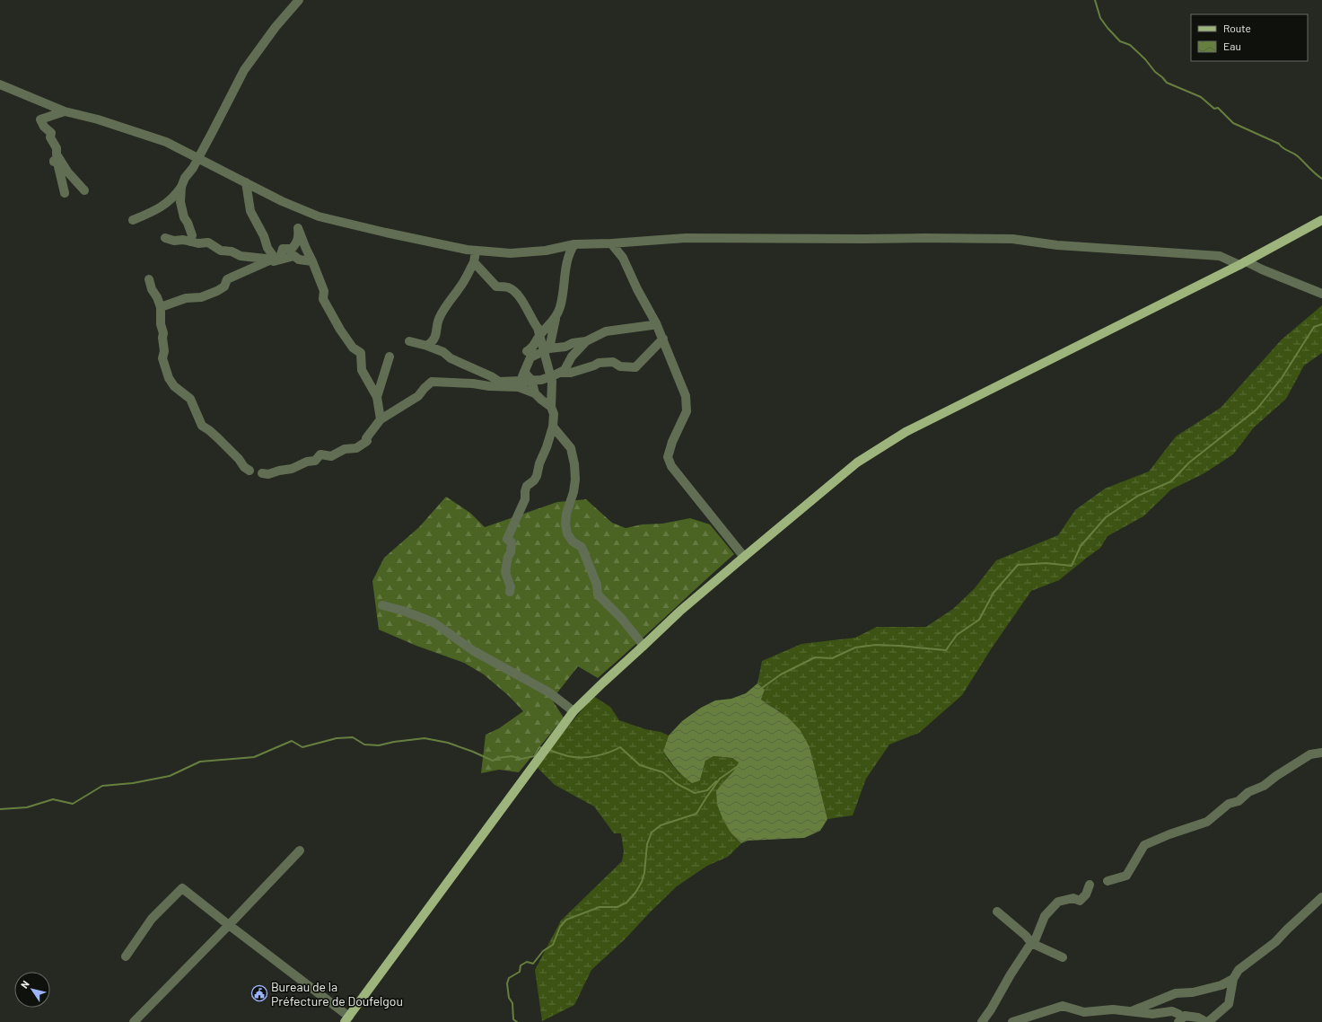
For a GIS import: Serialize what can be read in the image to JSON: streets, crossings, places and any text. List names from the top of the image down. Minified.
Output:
{"places":{"public building":["Bureau de la Préfecture de Doufelgou"]},"legend":["Route","Eau"],"north":"top left"}
